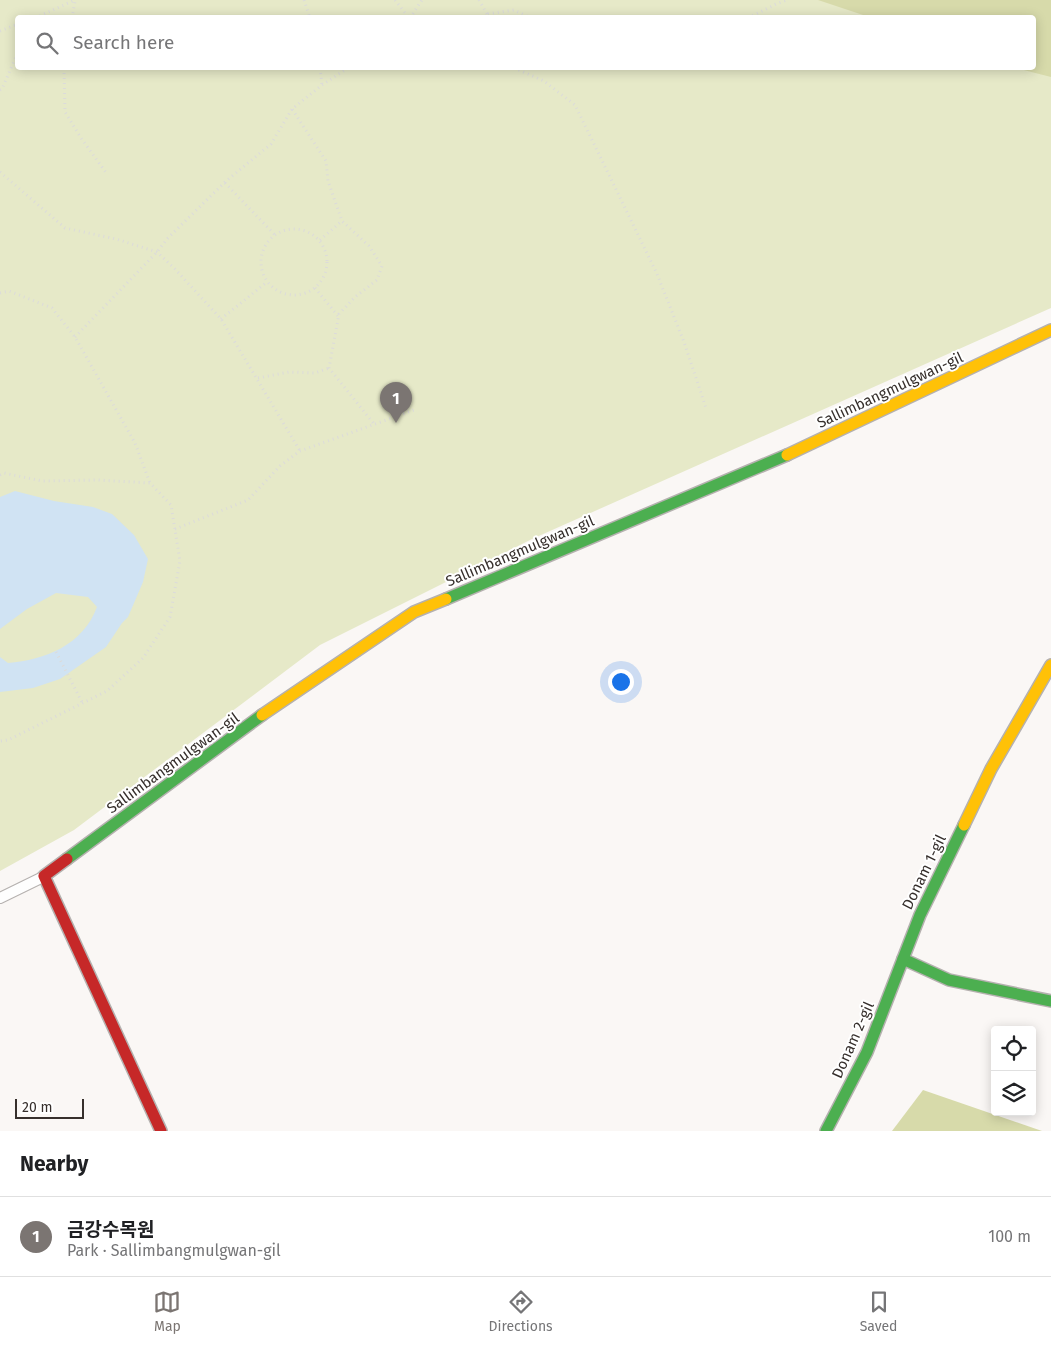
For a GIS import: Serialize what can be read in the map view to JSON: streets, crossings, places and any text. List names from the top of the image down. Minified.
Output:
{"streets":{"street":["Sallimbangmulgwan-gil","Donam 1-gil","Donam 2-gil"]},"crossings":[["Donam 1-gil","Donam 2-gil"]],"scale_bar":"20 m","page":{"search":"Search here","pins":"1","scale":"20 m","heading":"Nearby","list":[{"mark":"1","name":"금강수목원","note":"Park · Sallimbangmulgwan-gil","value":"100 m"}],"nav":["Map","Directions","Saved"]}}
